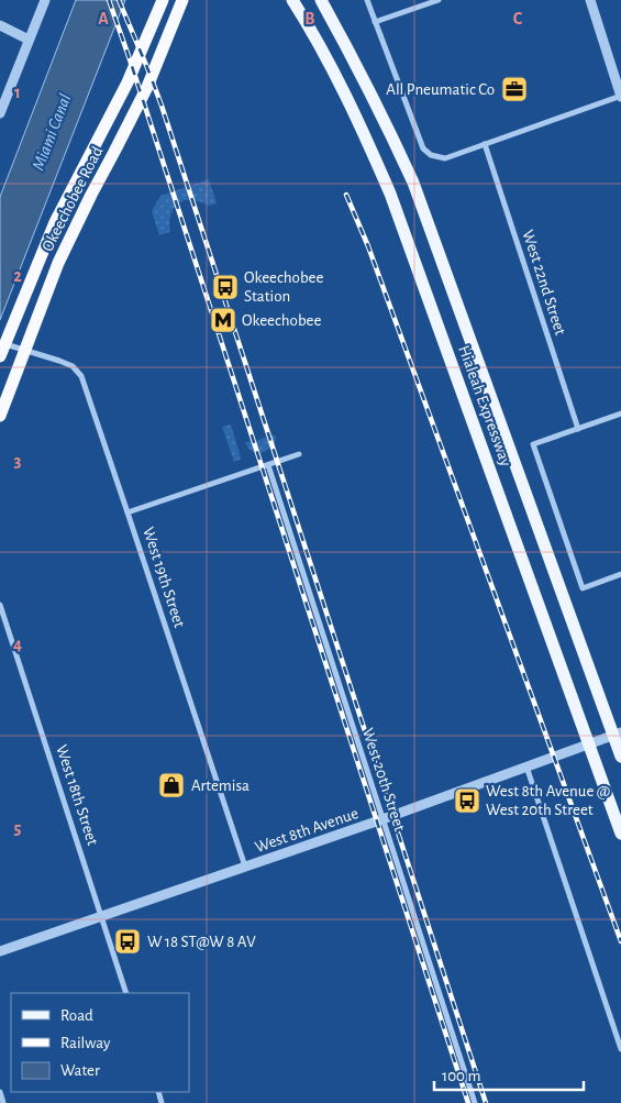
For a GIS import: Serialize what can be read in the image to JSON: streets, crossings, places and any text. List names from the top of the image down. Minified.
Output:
{"streets":{"highway":["Okeechobee Road"],"main road":["Hialeah Expressway"],"street":["West 22nd Street","West 19th Street","West 20th Street","West 18th Street","West 8th Avenue"]},"crossings":[["Okeechobee Road","West 19th Street"],["Hialeah Expressway","West 8th Avenue"],["West 19th Street","West 8th Avenue"],["West 20th Street","West 8th Avenue"],["West 18th Street","West 8th Avenue"]],"water":["Miami Canal"],"places":{"office":["All Pneumatic Co"],"bus stop":["Okeechobee Station","West 8th Avenue @ West 20th Street","W 18 ST@W 8 AV"],"metro station":["Okeechobee"],"shop":["Artemisa"]},"legend":["Road","Railway","Water"],"scale_bar":"100 m","grid":{"columns":["A","B","C"],"rows":["1","2","3","4","5"]}}
